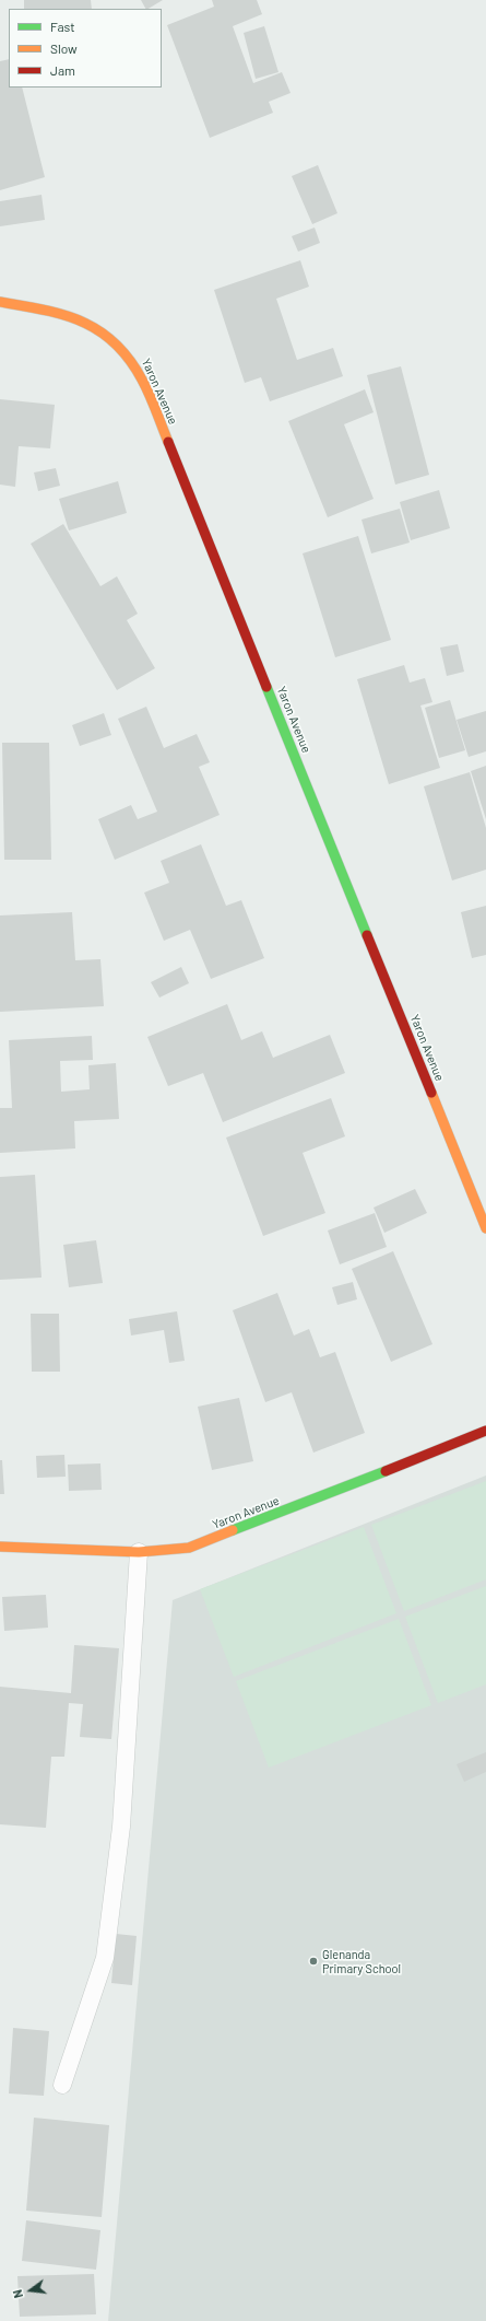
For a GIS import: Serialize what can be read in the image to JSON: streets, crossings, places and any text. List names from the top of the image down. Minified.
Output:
{"streets":{"street":["Yaron Avenue"]},"places":["Glenanda Primary School"],"legend":["Fast","Slow","Jam"],"north":"left"}
